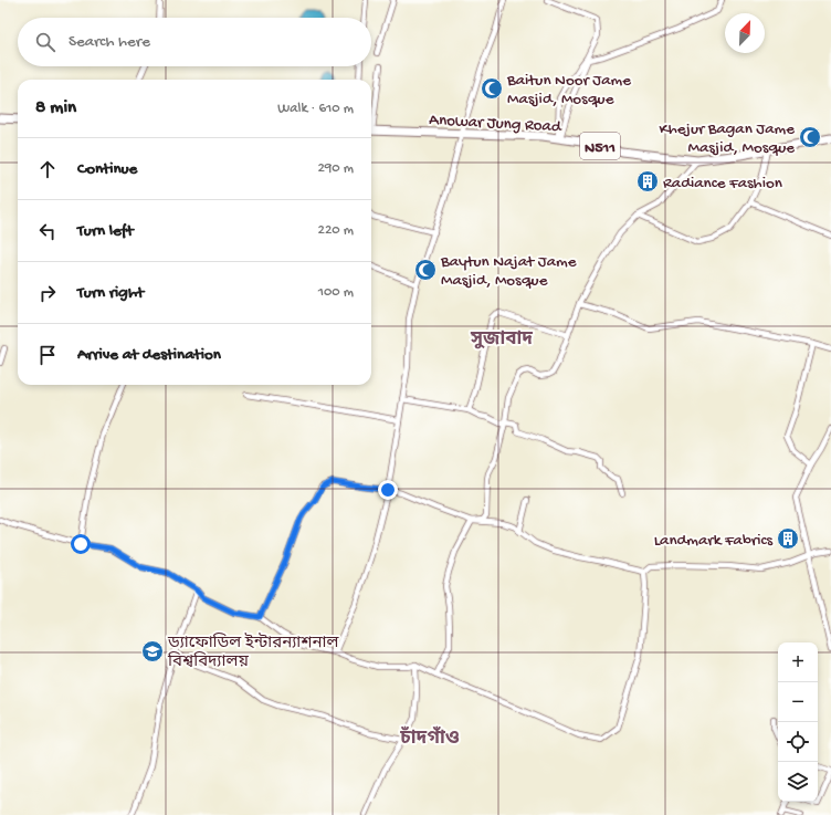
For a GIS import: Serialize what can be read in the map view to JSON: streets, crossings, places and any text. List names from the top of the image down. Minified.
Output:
{"streets":{"highway":["Anowar Jung Road","N511"]},"districts":["সুজাবাদ","চাঁদগাঁও"],"places":{"mosque":["Baitun Noor Jame Masjid, Mosque","Khejur Bagan Jame Masjid, Mosque","Baytun Najat Jame Masjid, Mosque"],"building":["Radiance Fashion","Landmark Fabrics"],"school or university":["ড্যাফোডিল ইন্টারন্যাশনাল বিশ্ববিদ্যালয়"]},"north":"top right","page":{"search":"Search here","heading":["8 min","Walk · 610 m"],"list":[["Continue","290 m"],["Turn left","220 m"],["Turn right","100 m"],"Arrive at destination"],"map_buttons":["+","−"]}}
